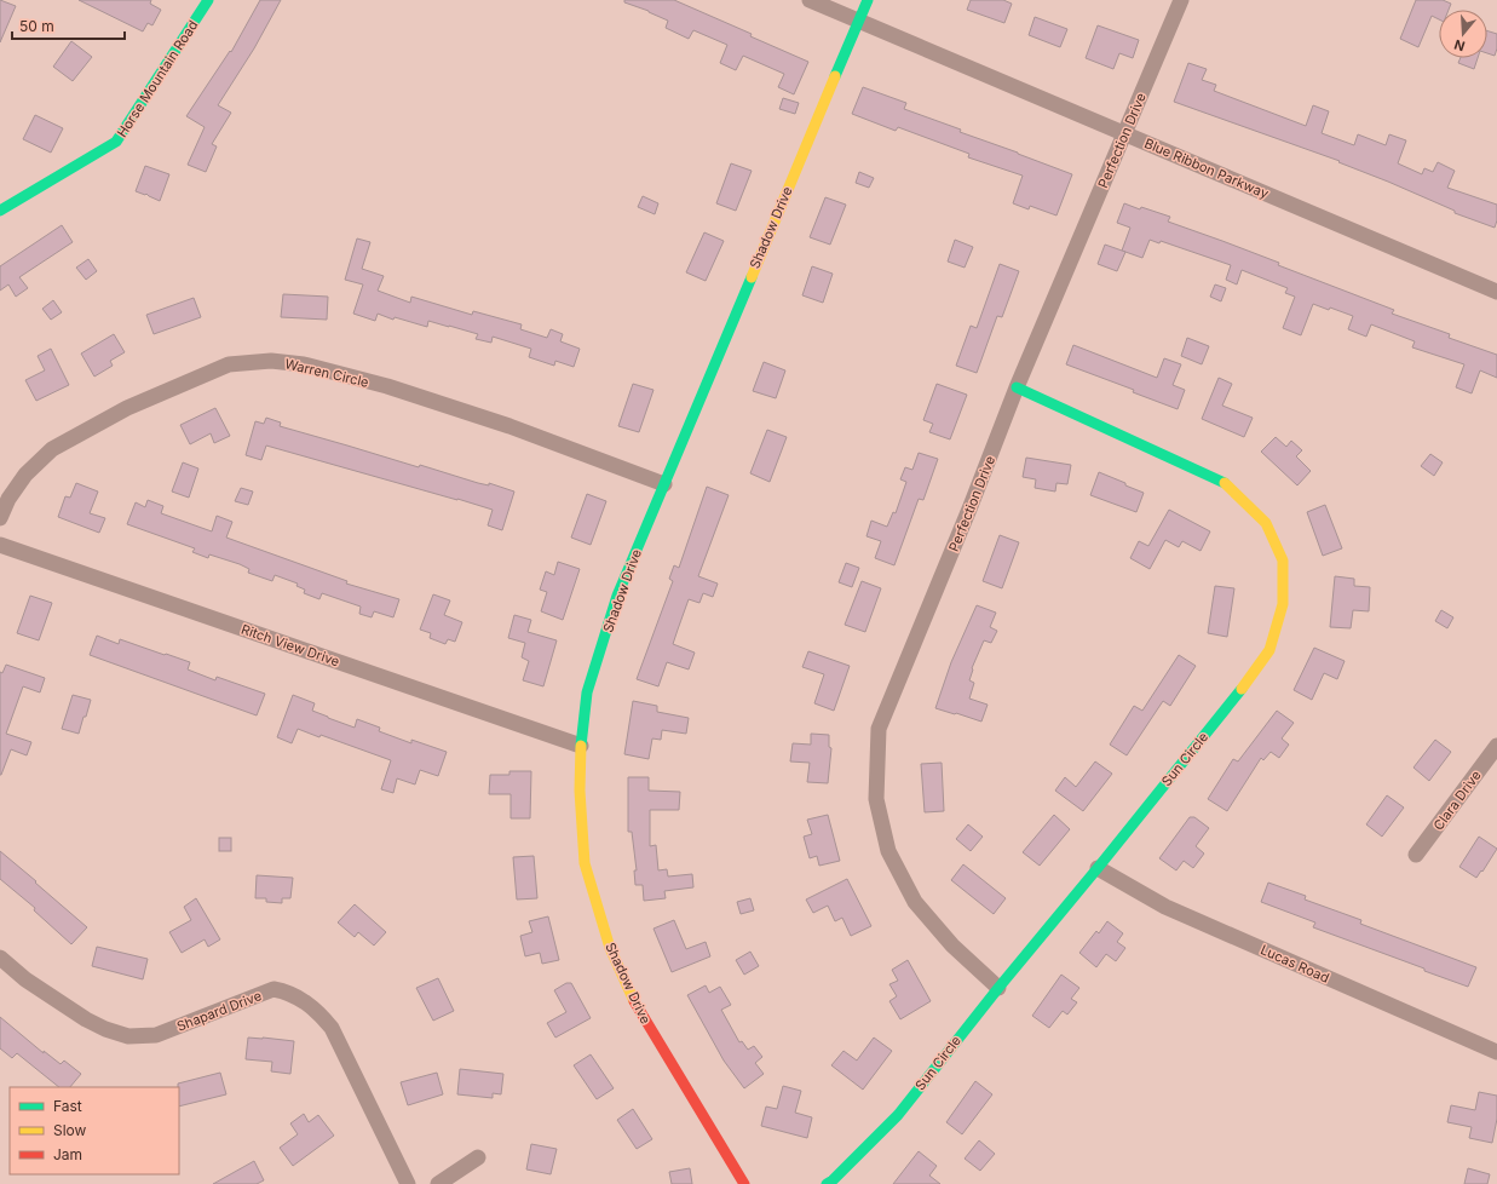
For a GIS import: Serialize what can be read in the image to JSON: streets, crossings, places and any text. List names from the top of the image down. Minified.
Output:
{"streets":{"street":["Horse Mountain Road","Perfection Drive","Blue Ribbon Parkway","Shadow Drive","Warren Circle","Ritch View Drive","Sun Circle","Clara Drive","Lucas Road","Shapard Drive"]},"crossings":[["Perfection Drive","Blue Ribbon Parkway"],["Perfection Drive","Sun Circle"],["Blue Ribbon Parkway","Shadow Drive"],["Shadow Drive","Warren Circle"],["Shadow Drive","Ritch View Drive"],["Sun Circle","Lucas Road"]],"legend":["Fast","Slow","Jam"],"scale_bar":"50 m","north":"bottom"}
